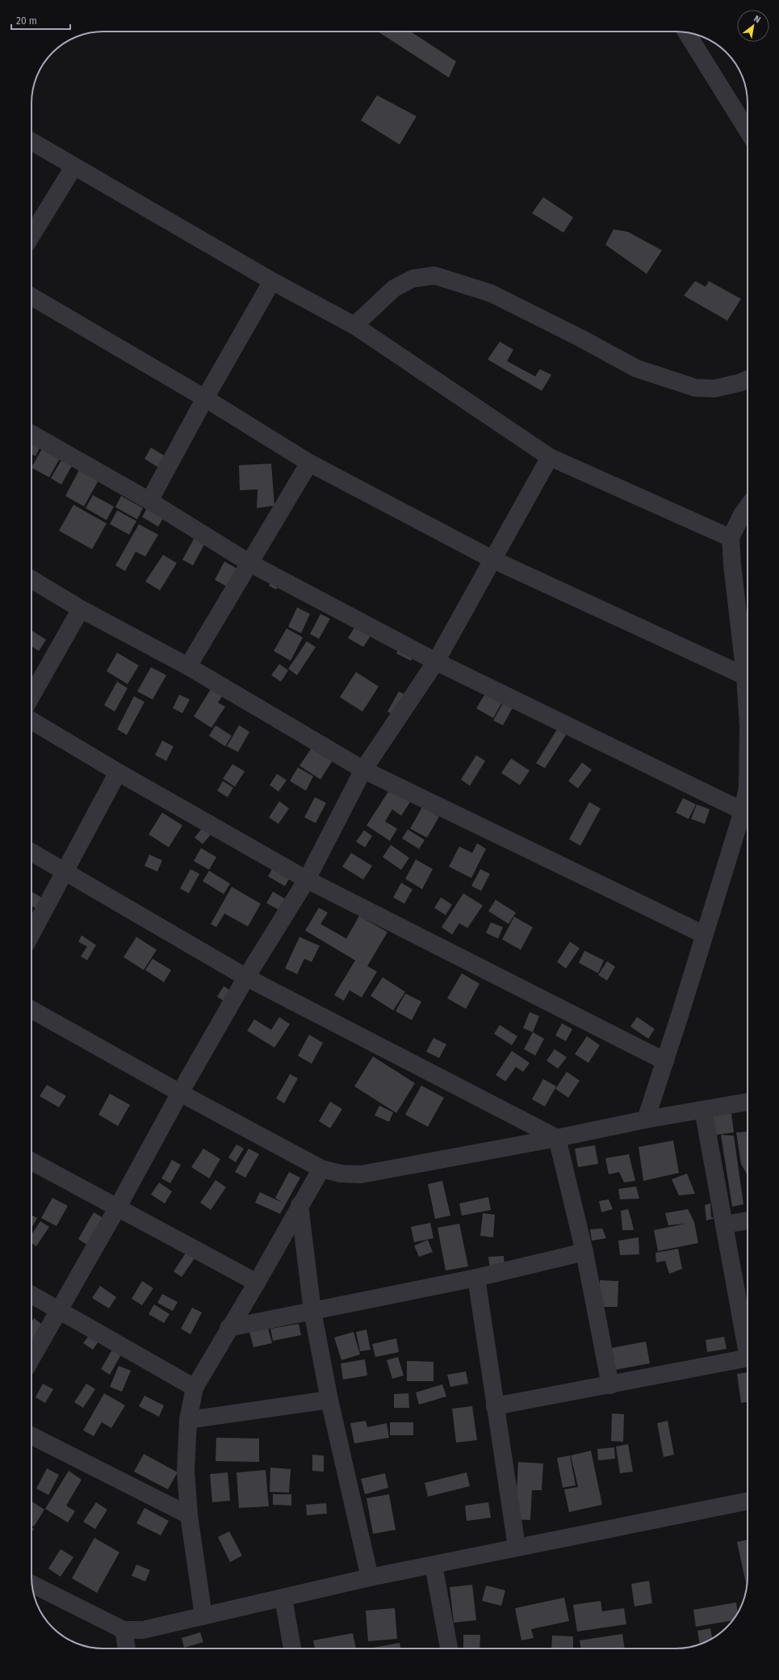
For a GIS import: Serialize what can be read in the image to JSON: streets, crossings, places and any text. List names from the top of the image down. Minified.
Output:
{"scale_bar":"20 m","north":"top right"}
